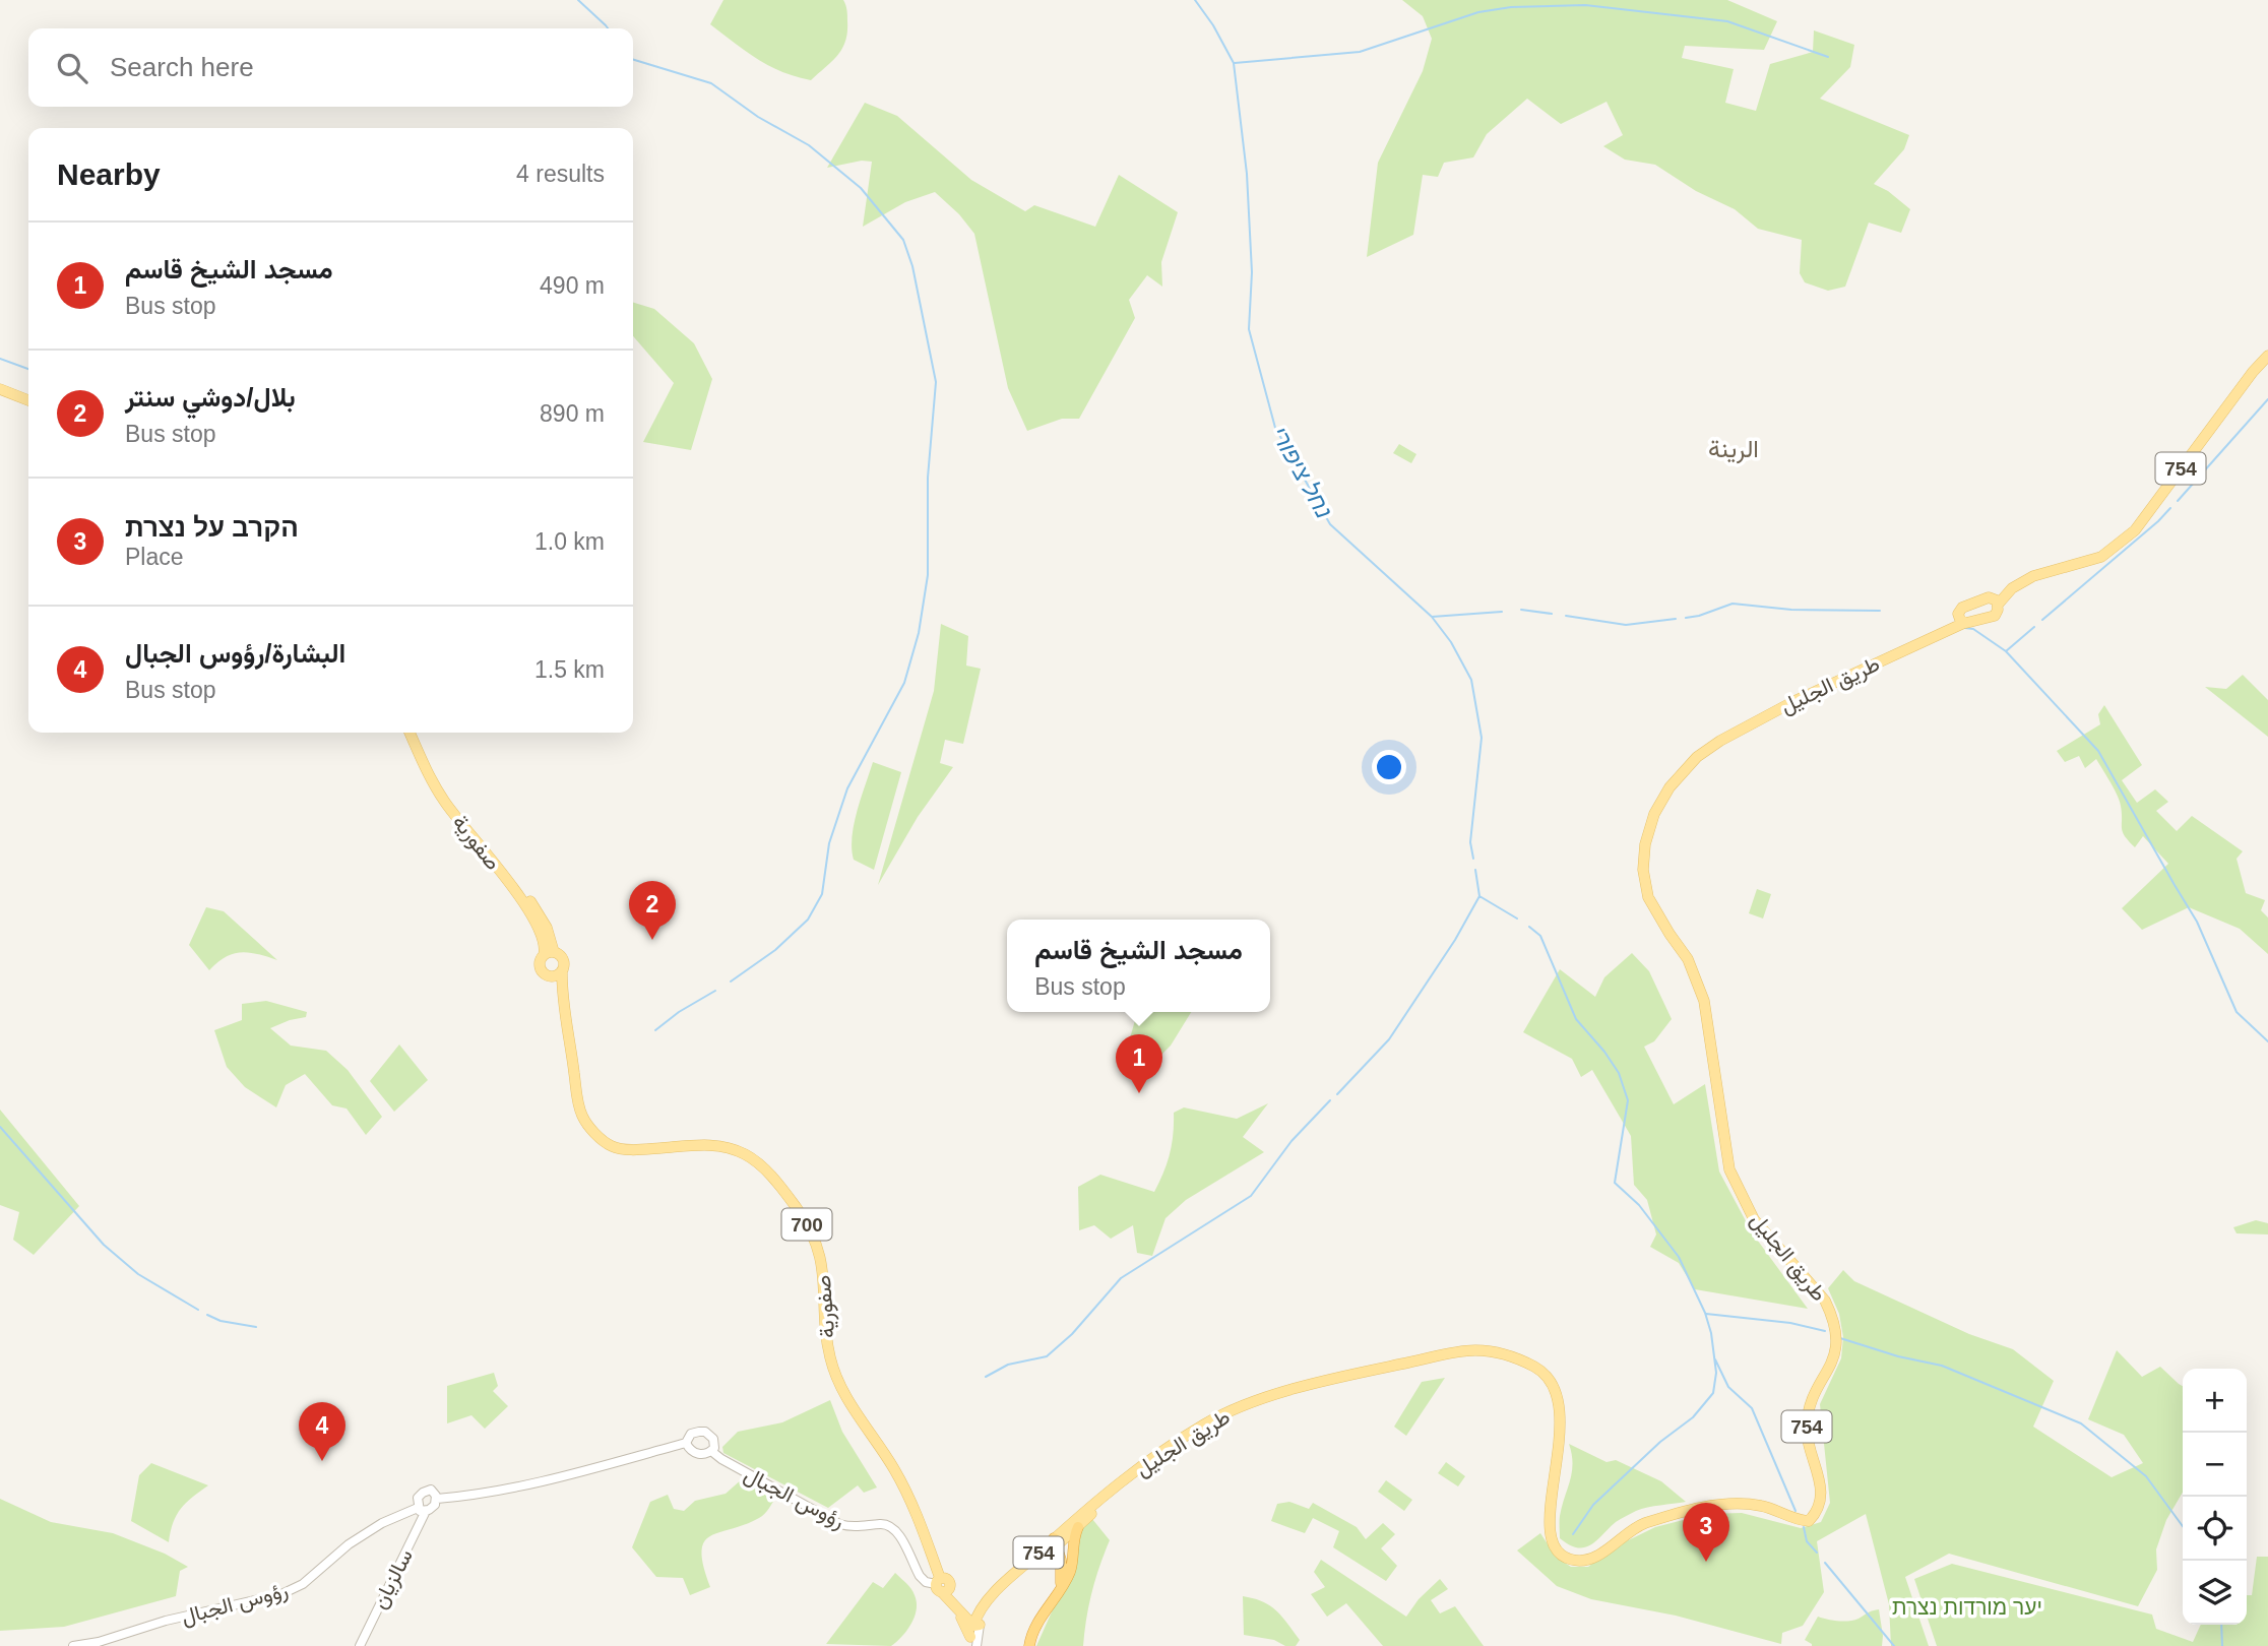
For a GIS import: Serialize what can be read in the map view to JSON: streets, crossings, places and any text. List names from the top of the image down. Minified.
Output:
{"streets":{"main road":["754","طريق الجليل","صفورية","700"],"street":["رؤوس الجبال","سالزيان"]},"crossings":[["754","طريق الجليل"],["754","صفورية"],["صفورية","700"],["صفورية","رؤوس الجبال"],["رؤوس الجبال","سالزيان"]],"districts":["الرينة"],"water":["נחל ציפורי"],"parks":["יער מורדות נצרת"],"page":{"search":"Search here","heading":["Nearby","4 results"],"list":[{"mark":"1","name":"مسجد الشيخ قاسم","note":"Bus stop","value":"490 m"},{"mark":"2","name":"بلال/دوشي سنتر","note":"Bus stop","value":"890 m"},{"mark":"3","name":"הקרב על נצרת","note":"Place","value":"1.0 km"},{"mark":"4","name":"البشارة/رؤوس الجبال","note":"Bus stop","value":"1.5 km"}],"pins":["2","1","4","3"],"popup":["مسجد الشيخ قاسم","Bus stop"],"map_buttons":["+","−"]}}
